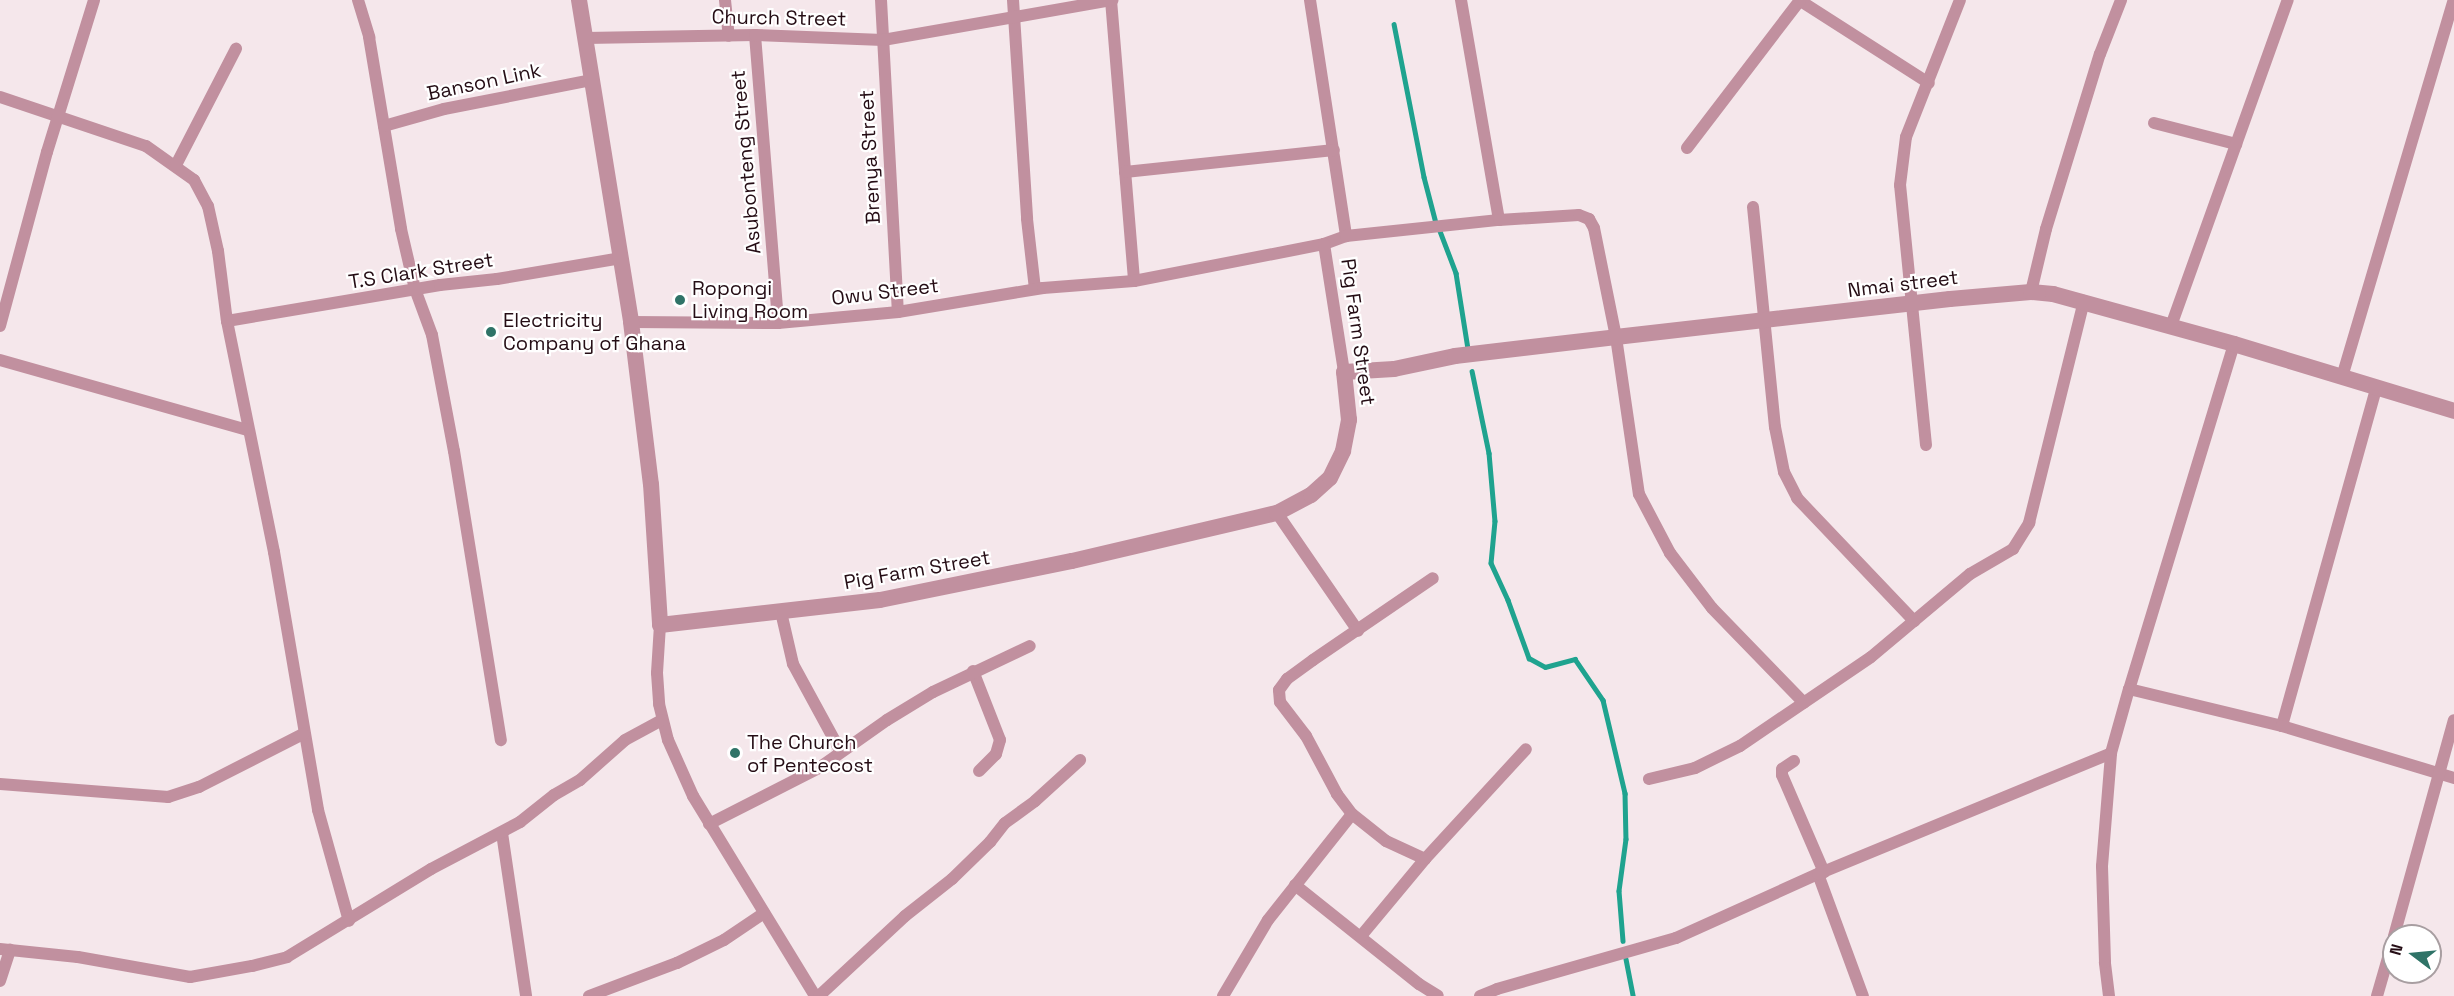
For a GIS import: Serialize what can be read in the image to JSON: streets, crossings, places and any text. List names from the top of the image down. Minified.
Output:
{"streets":{"street":["Church Street","Banson Link","Brenya Street","Asubonteng Street","T.S Clark Street","Nmai street","Owu Street","Pig Farm Street"]},"crossings":[["Church Street","Brenya Street"],["Church Street","Asubonteng Street"],["Brenya Street","Owu Street"],["Asubonteng Street","Owu Street"],["Nmai street","Pig Farm Street"],["Owu Street","Pig Farm Street"]],"places":["Ropongi Living Room","Electricity Company of Ghana","The Church of Pentecost"],"north":"left"}
